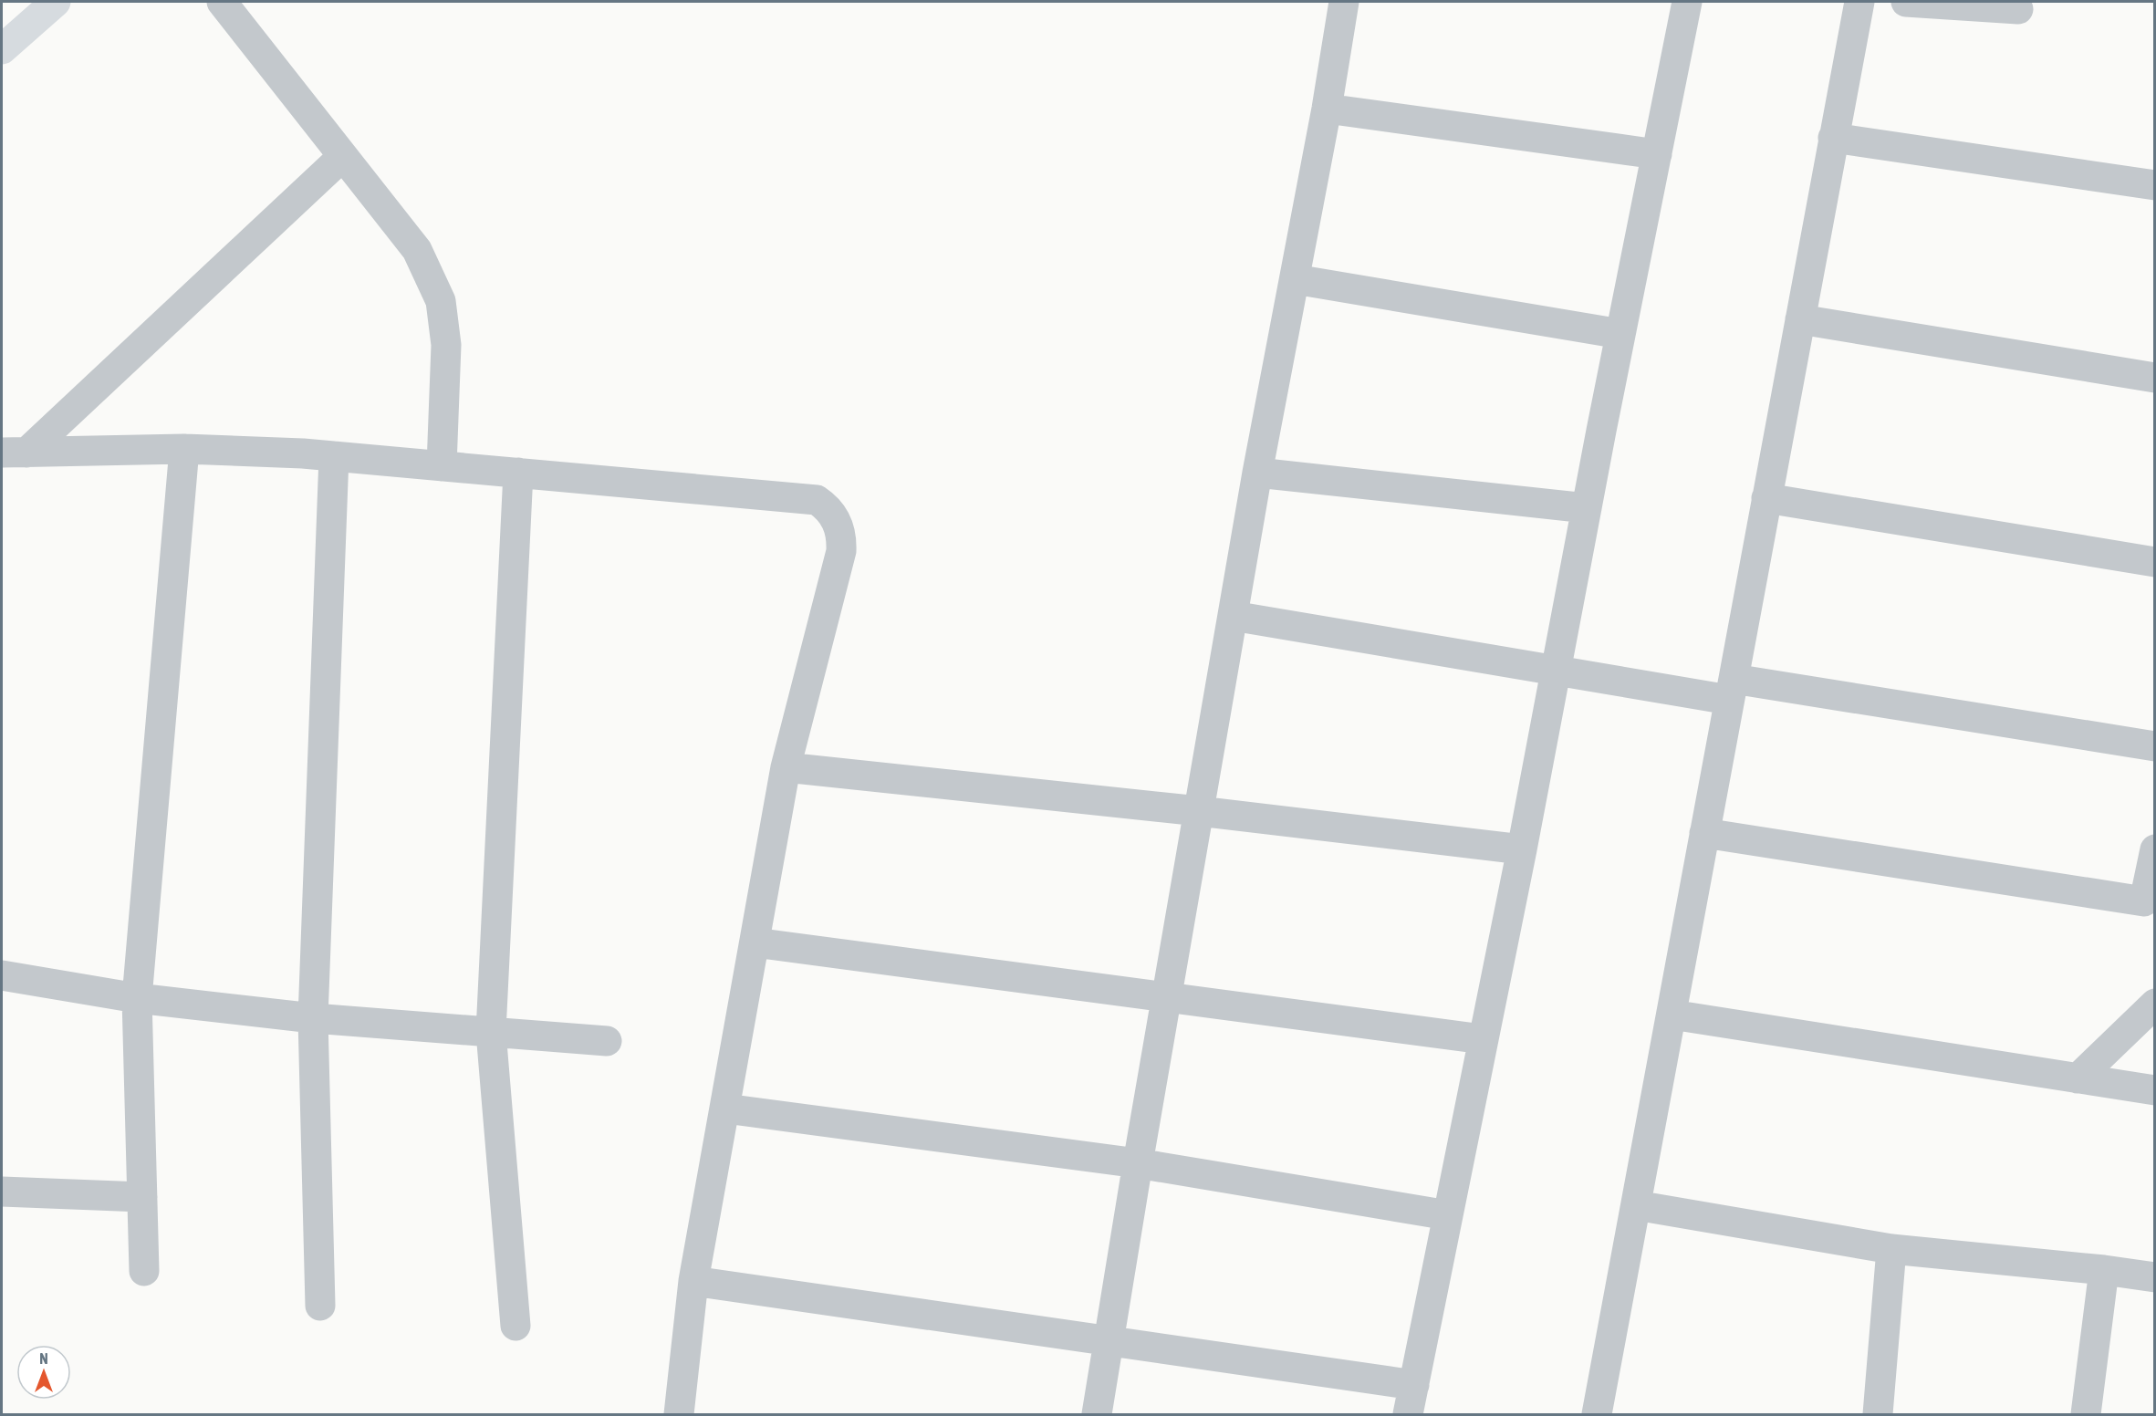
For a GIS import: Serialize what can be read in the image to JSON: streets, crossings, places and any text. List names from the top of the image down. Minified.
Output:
{"north":"top"}
